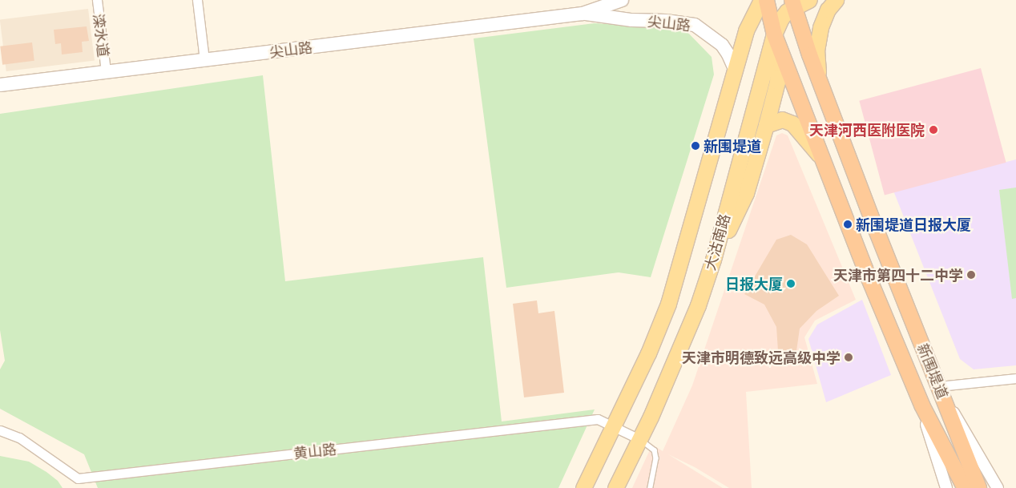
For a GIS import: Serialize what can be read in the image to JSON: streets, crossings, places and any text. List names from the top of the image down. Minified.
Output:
{"streets":{"highway":["新围堤道"],"main road":["尖山路","大沽南路"],"street":["滦水道","黄山路"]},"crossings":[["尖山路","滦水道"],["大沽南路","新围堤道"],["大沽南路","黄山路"]],"places":["天津河西医附医院","新围堤道","新围堤道日报大厦","天津市第四十二中学","日报大厦","天津市明德致远高级中学"]}
